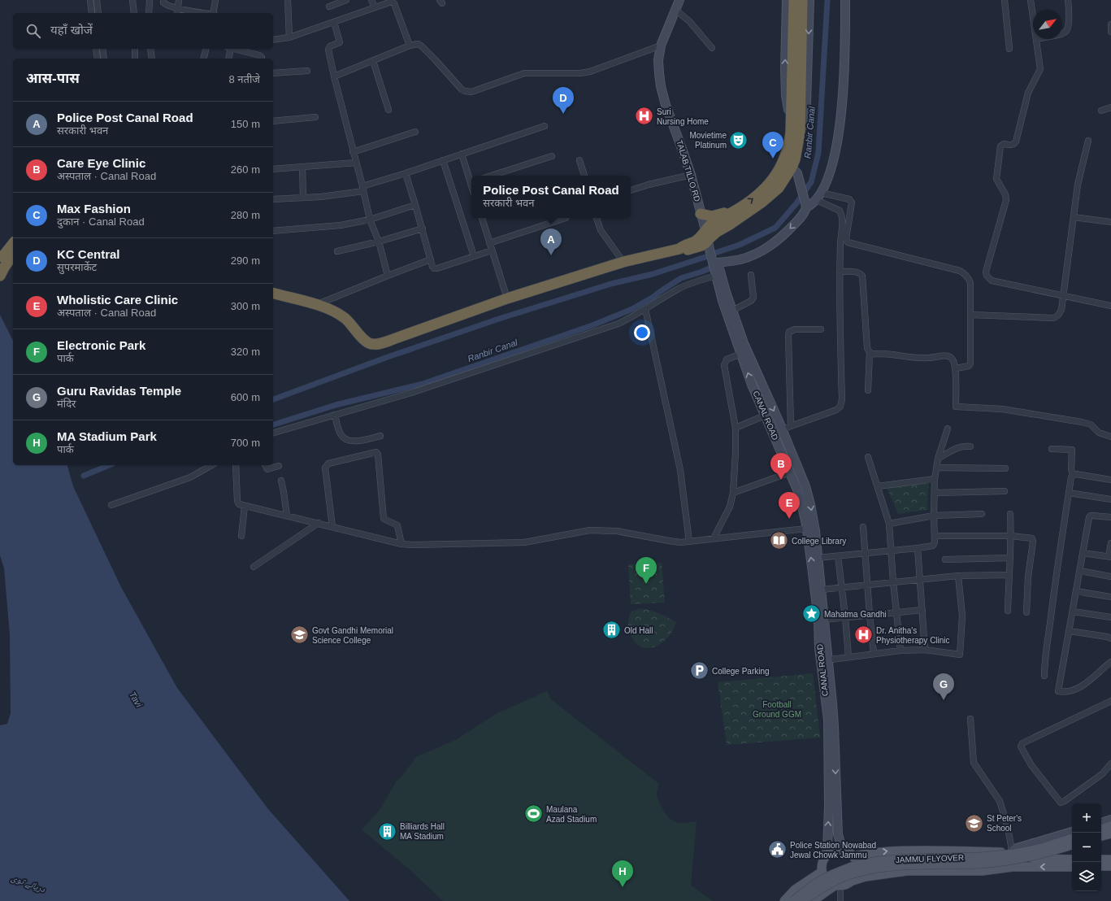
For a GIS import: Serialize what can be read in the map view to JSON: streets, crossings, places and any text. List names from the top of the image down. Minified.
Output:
{"streets":{"main road":["TALAB TILLO RD","CANAL ROAD","JAMMU FLYOVER"]},"crossings":[["TALAB TILLO RD","CANAL ROAD"]],"water":["Ranbir Canal","Tavi","دریائے توی"],"parks":["Football Ground GGM"],"places":{"hospital":["Suri Nursing Home","Dr. Anitha's Physiotherapy Clinic"],"theatre":["Movietime Platinum"],"library":["College Library"],"place":["Mahatma Gandhi"],"building":["Old Hall","Billiards Hall MA Stadium"],"school or university":["Govt Gandhi Memorial Science College","St Peter's School"],"parking":["College Parking"],"sports":["Maulana Azad Stadium"],"public building":["Police Station Nowabad Jewal Chowk Jammu"]},"north":"top right","page":{"search":"यहाँ खोजें","heading":["आस-पास","8 नतीजे"],"pins":["D","C","A","B","E","F","G","H"],"list":[{"mark":"A","name":"Police Post Canal Road","note":"सरकारी भवन","value":"150 m"},{"mark":"B","name":"Care Eye Clinic","note":"अस्पताल · Canal Road","value":"260 m"},{"mark":"C","name":"Max Fashion","note":"दुकान · Canal Road","value":"280 m"},{"mark":"D","name":"KC Central","note":"सुपरमार्केट","value":"290 m"},{"mark":"E","name":"Wholistic Care Clinic","note":"अस्पताल · Canal Road","value":"300 m"},{"mark":"F","name":"Electronic Park","note":"पार्क","value":"320 m"},{"mark":"G","name":"Guru Ravidas Temple","note":"मंदिर","value":"600 m"},{"mark":"H","name":"MA Stadium Park","note":"पार्क","value":"700 m"}],"popup":["Police Post Canal Road","सरकारी भवन"],"map_buttons":["+","−"]}}
